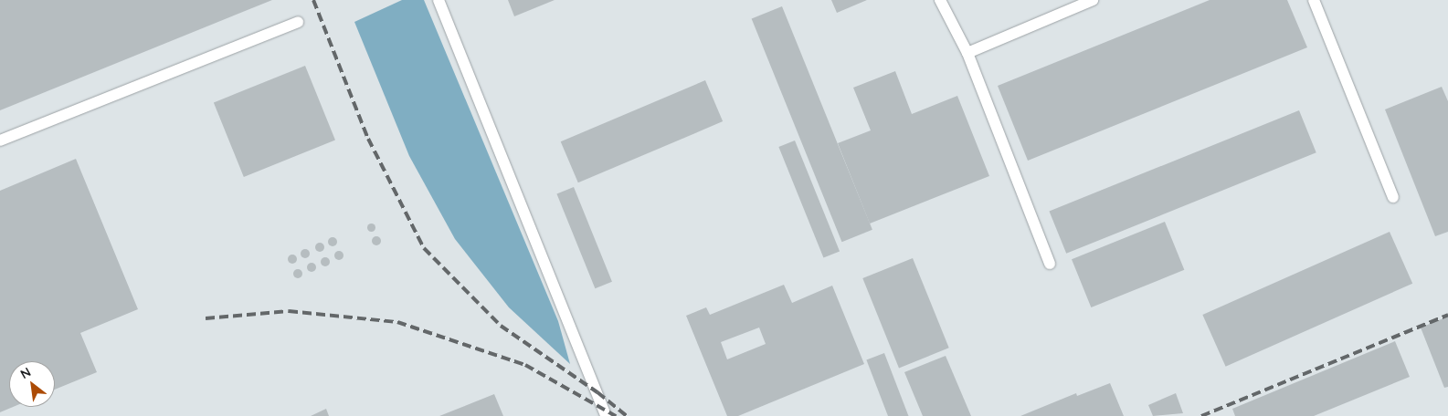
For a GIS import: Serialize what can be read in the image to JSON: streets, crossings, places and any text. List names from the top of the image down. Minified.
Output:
{"north":"top left"}
